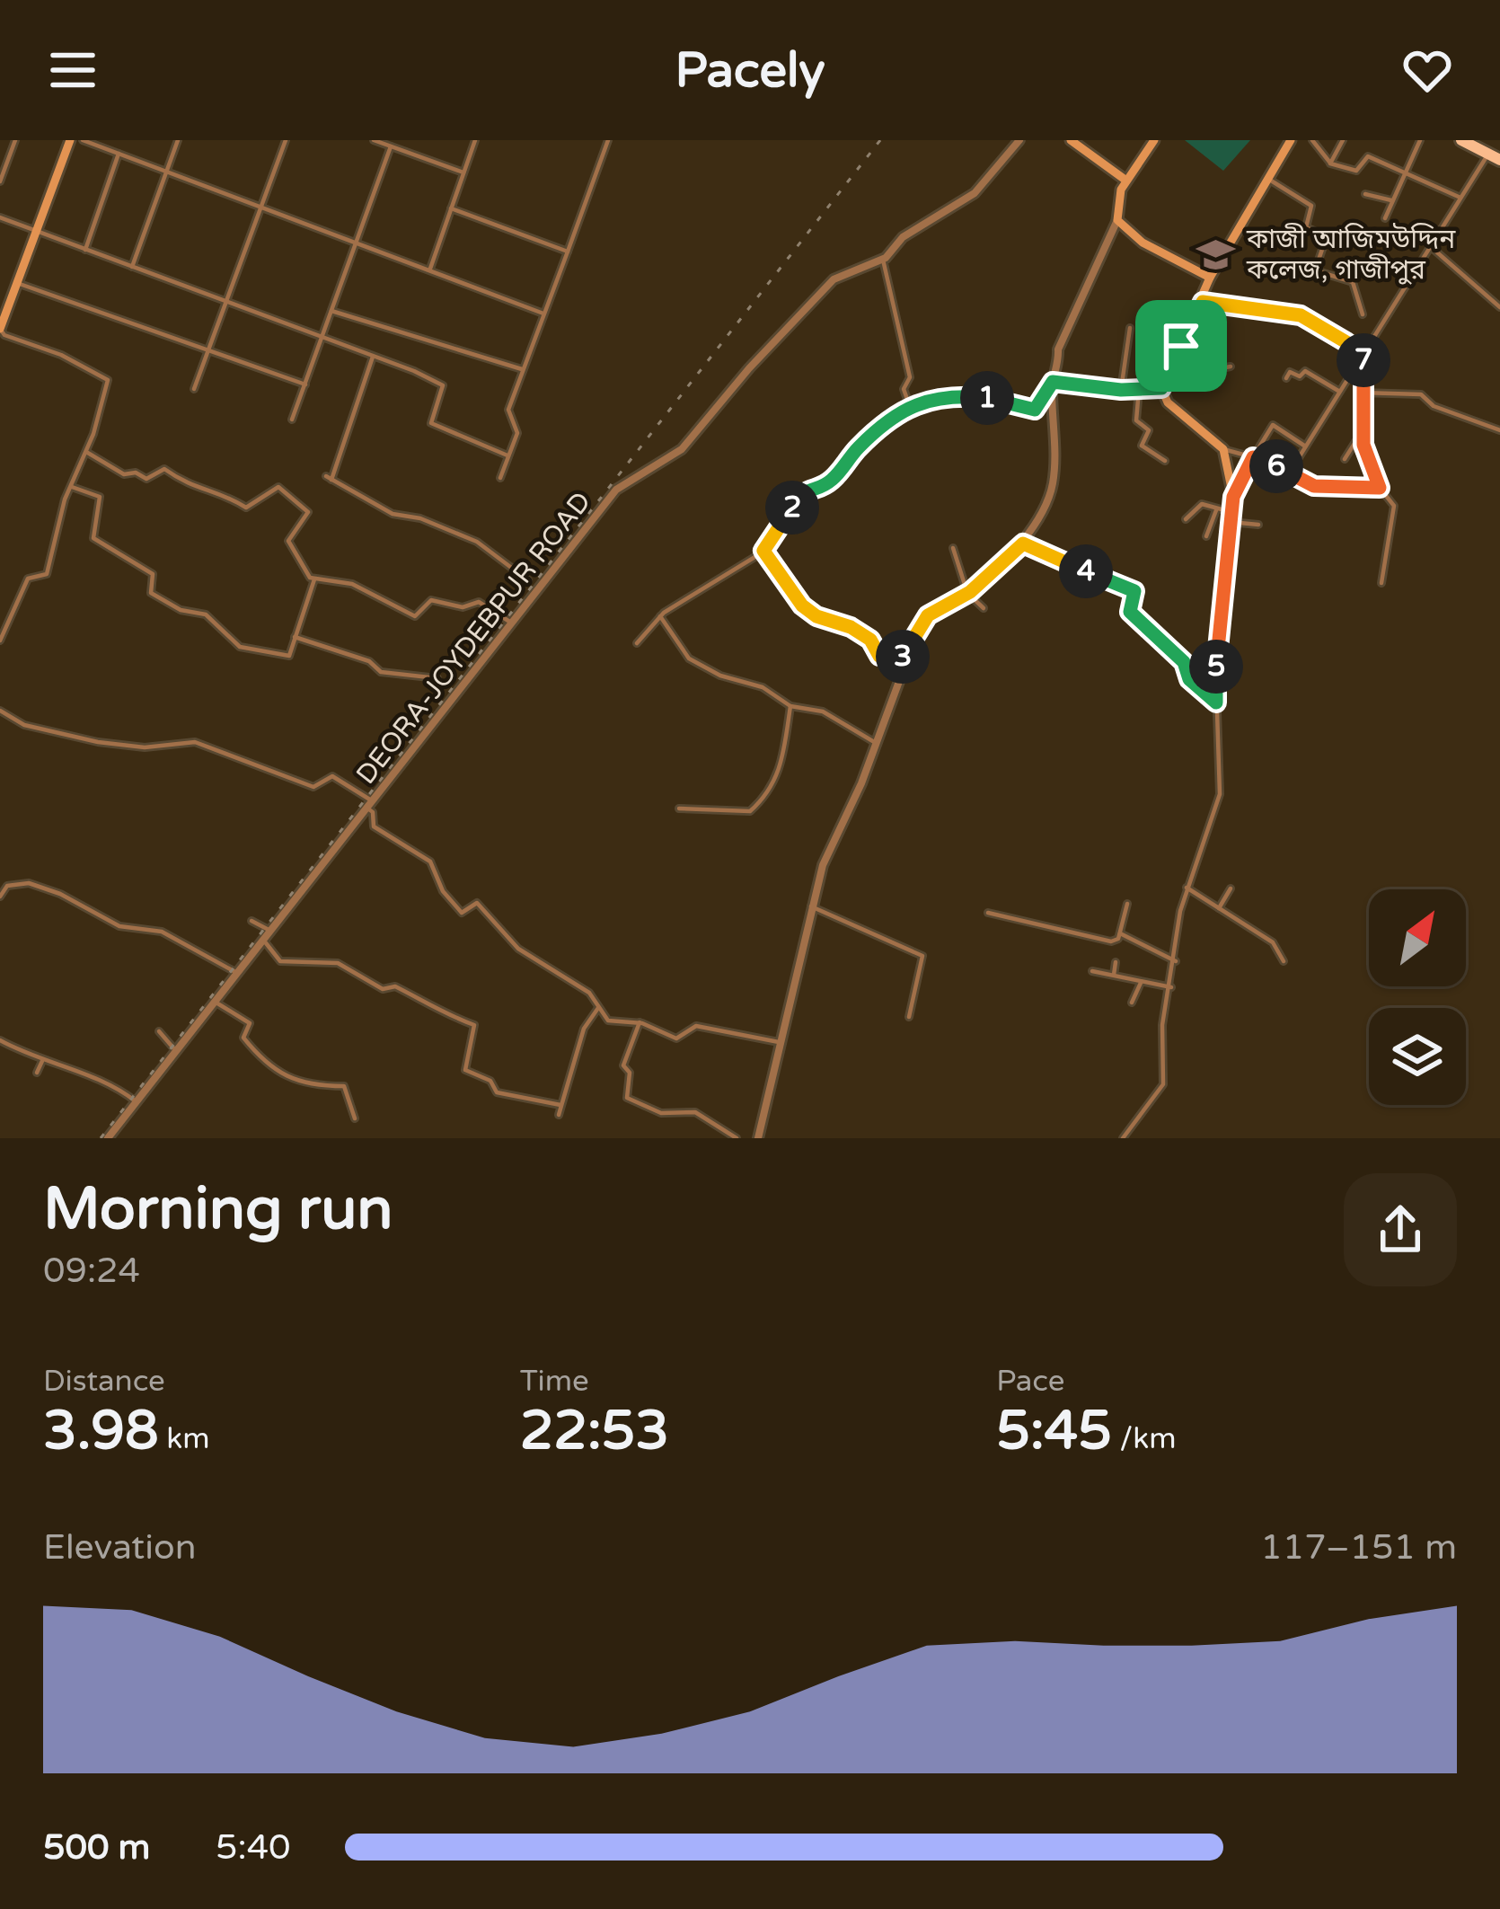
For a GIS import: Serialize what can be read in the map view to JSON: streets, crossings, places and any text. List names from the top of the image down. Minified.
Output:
{"streets":{"street":["DEORA-JOYDEBPUR ROAD"]},"places":{"school or university":["কাজী আজিমউদ্দিন কলেজ, গাজীপুর"]},"north":"top right","page":{"header":"Pacely","pins":["7","1","6","2","4","3","5"],"heading":["Morning run","09:24"],"stats":[["Distance","3.98 km"],["Time","22:53"],["Pace","5:45 /km"]],"chart":["Elevation","117–151 m"],"list":[{"name":"500 m","note":"5:40"}]}}
